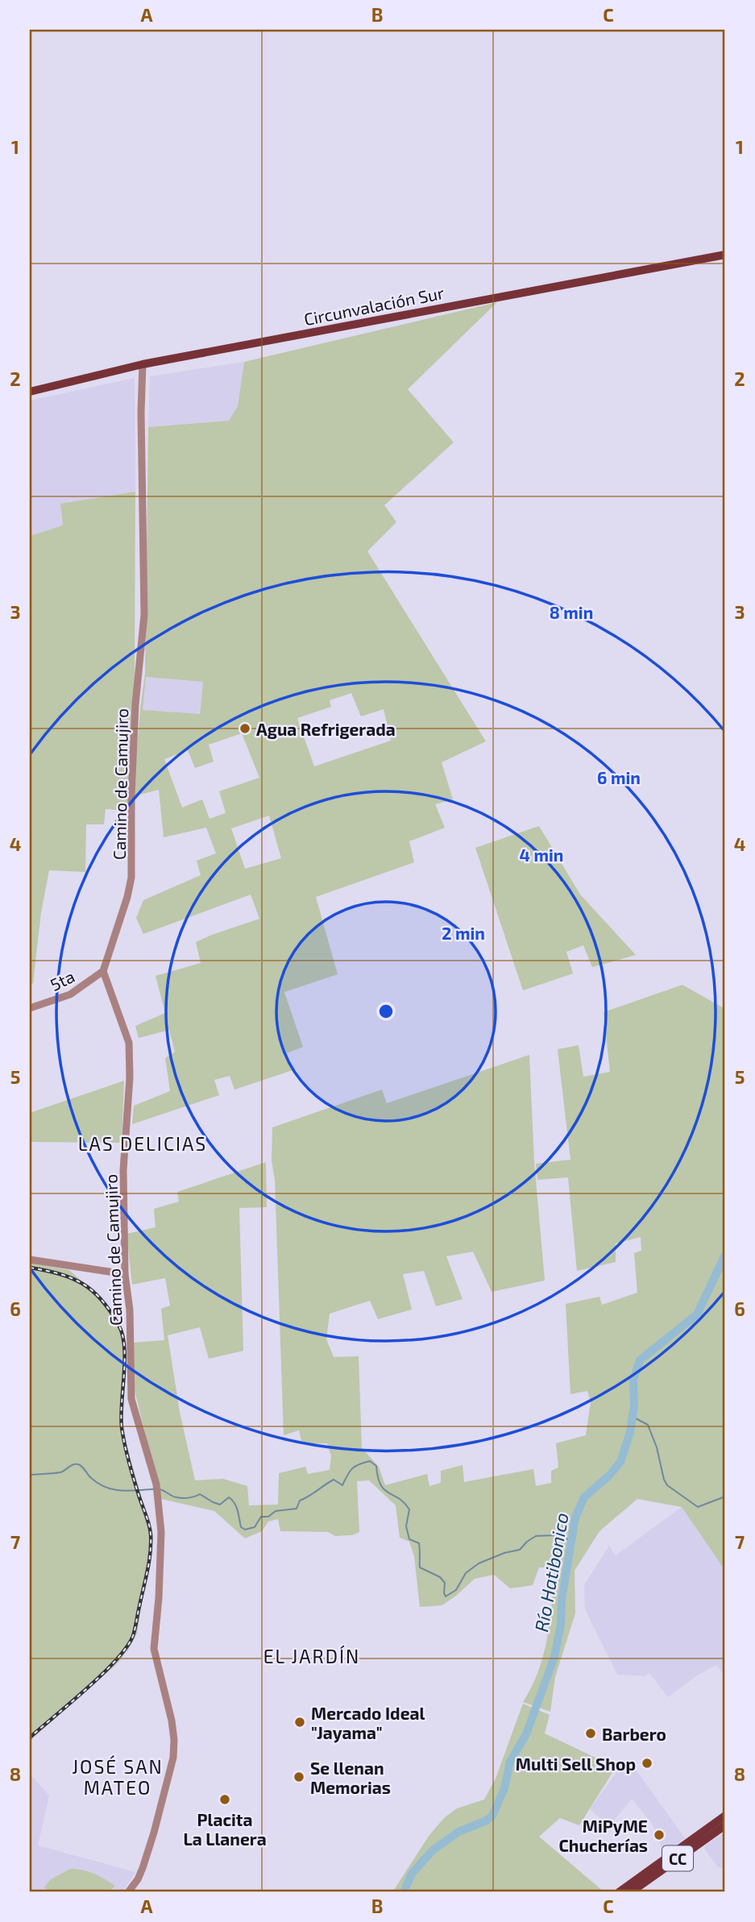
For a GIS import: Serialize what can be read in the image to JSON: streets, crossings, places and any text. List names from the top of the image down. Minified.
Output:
{"streets":{"main road":["Circunvalación Sur","CC"],"street":["Camino de Camujiro","5ta"]},"crossings":[["Circunvalación Sur","Camino de Camujiro"],["Camino de Camujiro","5ta"]],"districts":["LAS DELICIAS","EL JARDÍN","JOSÉ SAN MATEO"],"water":["Río Hatibonico"],"places":["Agua Refrigerada","Mercado Ideal \"Jayama\"","Barbero","Multi Sell Shop","Se llenan Memorias","Placita La Llanera","MiPyME Chucherías"],"grid":{"columns":["A","B","C"],"rows":["1","2","3","4","5","6","7","8"]},"rings":["8 min","6 min","4 min","2 min"]}
